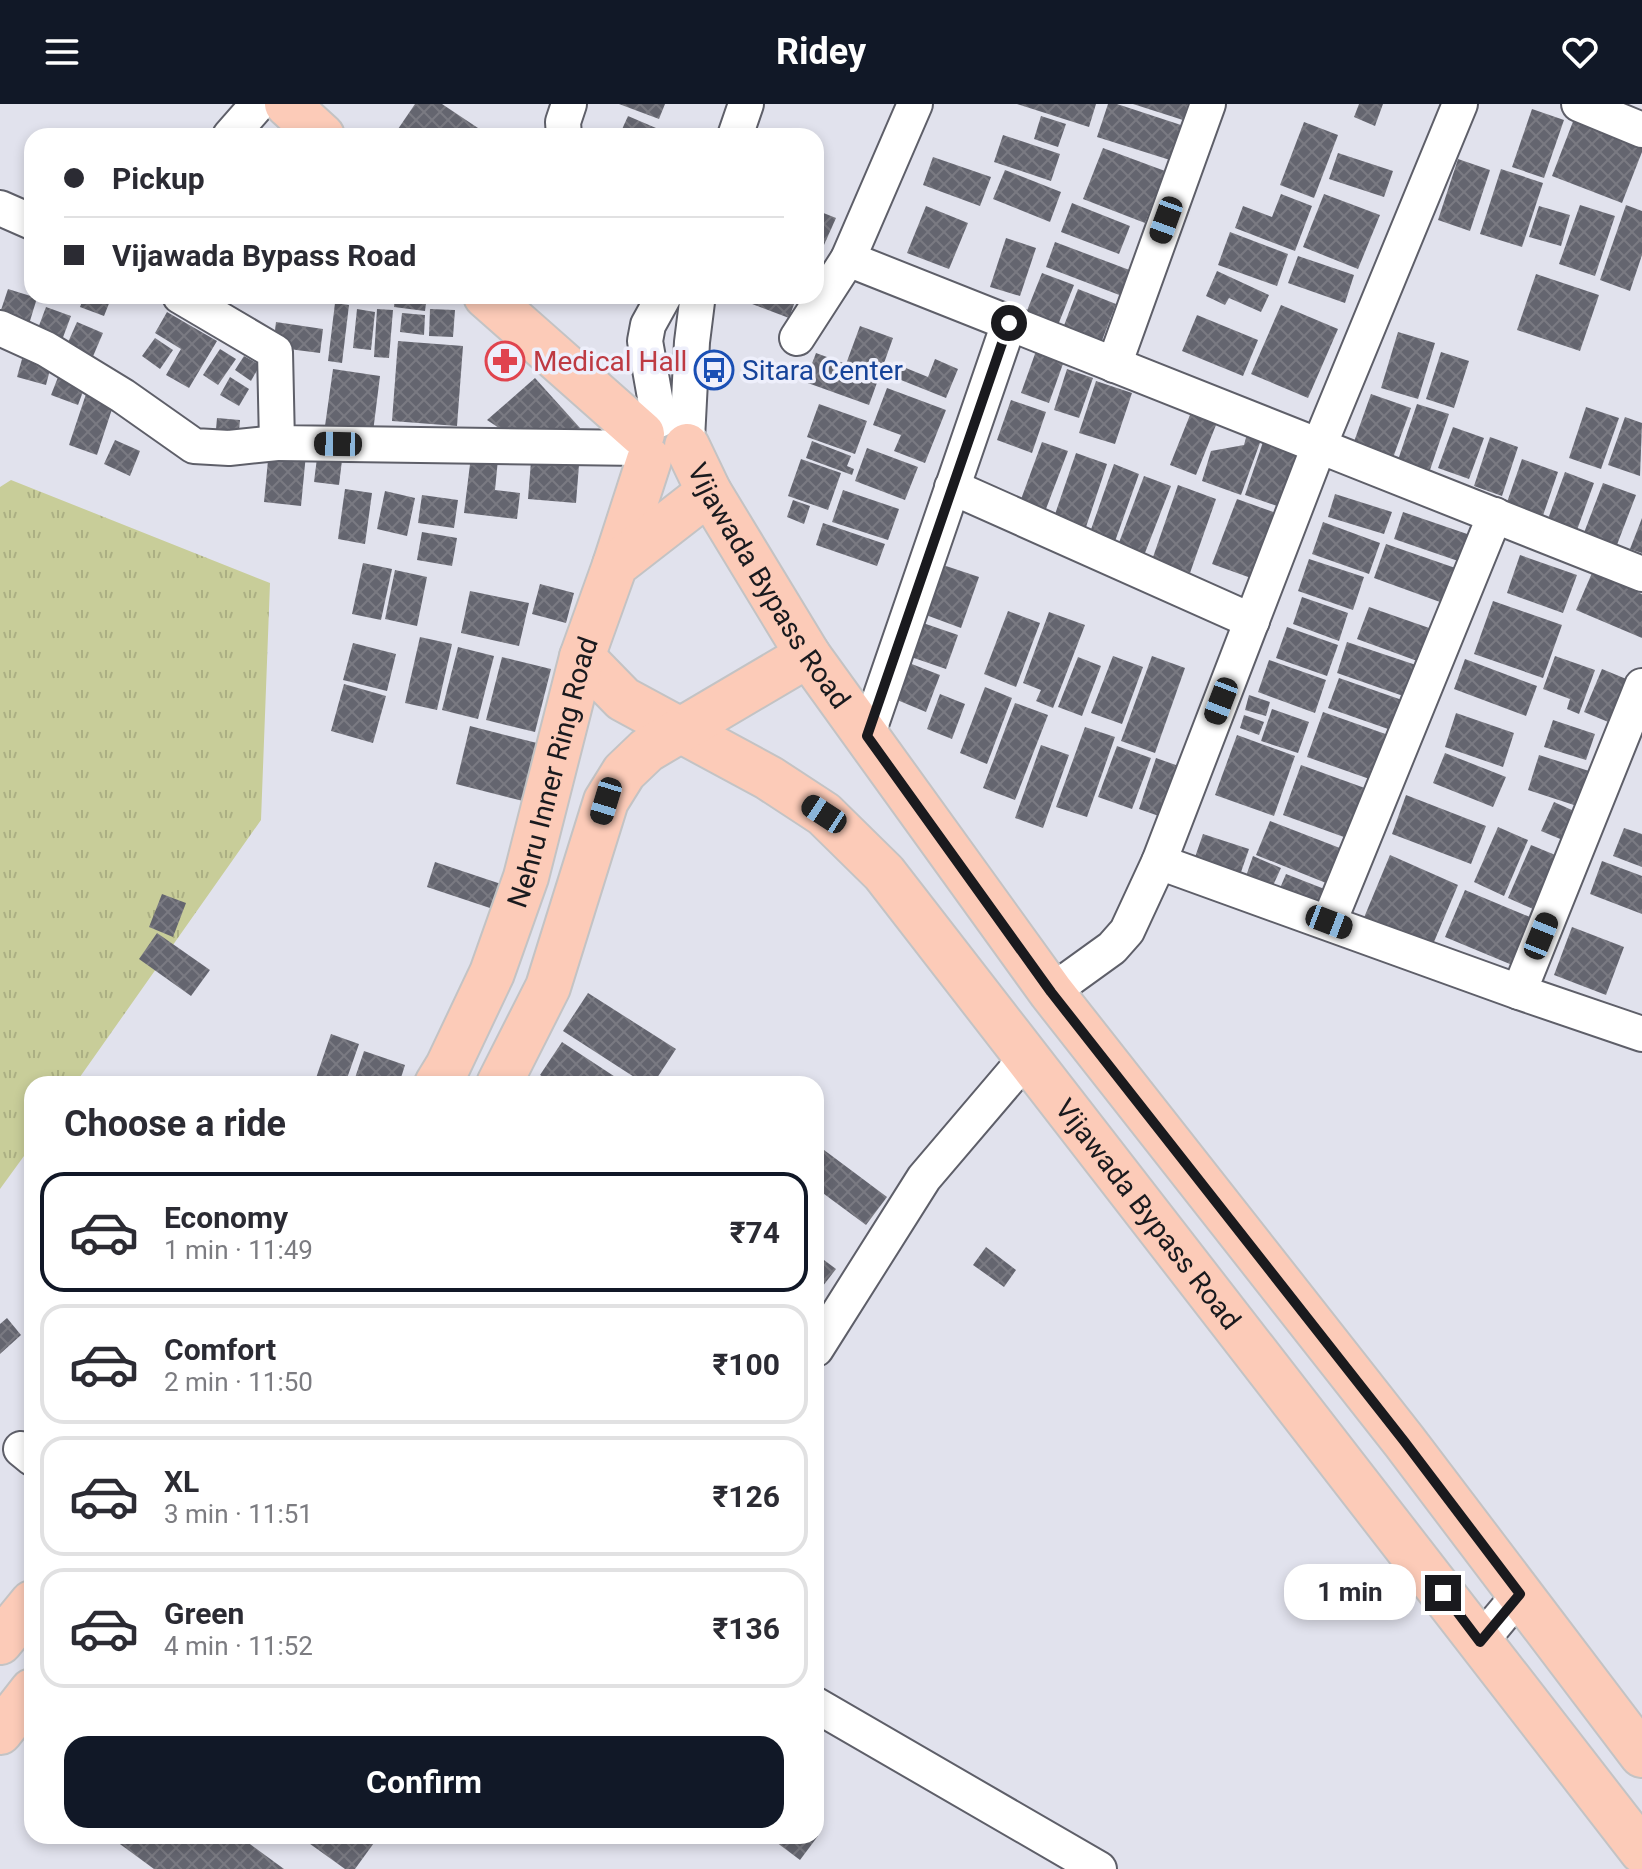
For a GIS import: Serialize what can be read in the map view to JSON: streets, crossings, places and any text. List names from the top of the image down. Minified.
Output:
{"streets":{"main road":["Vijawada Bypass Road","Nehru Inner Ring Road"]},"crossings":[["Vijawada Bypass Road","Nehru Inner Ring Road"]],"places":{"pharmacy":["Medical Hall"],"bus stop":["Sitara Center"]},"page":{"header":"Ridey","banner":["Pickup","Vijawada Bypass Road"],"heading":"Choose a ride","list":[{"name":"Economy","note":"1 min · 11:49","value":"₹74"},{"name":"Comfort","note":"2 min · 11:50","value":"₹100"},{"name":"XL","note":"3 min · 11:51","value":"₹126"},{"name":"Green","note":"4 min · 11:52","value":"₹136"}],"bubble":"1 min","buttons":"Confirm"}}
